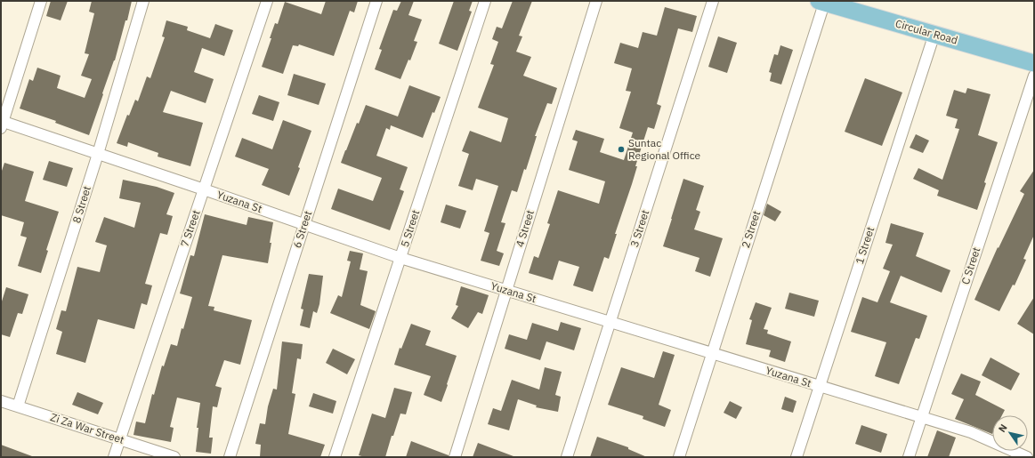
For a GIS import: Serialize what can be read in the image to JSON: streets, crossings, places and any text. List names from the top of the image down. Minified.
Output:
{"streets":{"main road":["Circular Road"],"street":["Yuzana St","8 Street","7 Street","5 Street","4 Street","3 Street","6 Street","2 Street","1 Street","C Street","Zi Za War Street"]},"crossings":[["Circular Road","2 Street"],["Circular Road","1 Street"],["Yuzana St","8 Street"],["Yuzana St","7 Street"],["Yuzana St","5 Street"],["Yuzana St","4 Street"],["Yuzana St","3 Street"],["Yuzana St","6 Street"],["Yuzana St","2 Street"],["Yuzana St","1 Street"],["Yuzana St","C Street"],["8 Street","Zi Za War Street"],["7 Street","Zi Za War Street"]],"places":["Suntac Regional Office"],"north":"top left"}
